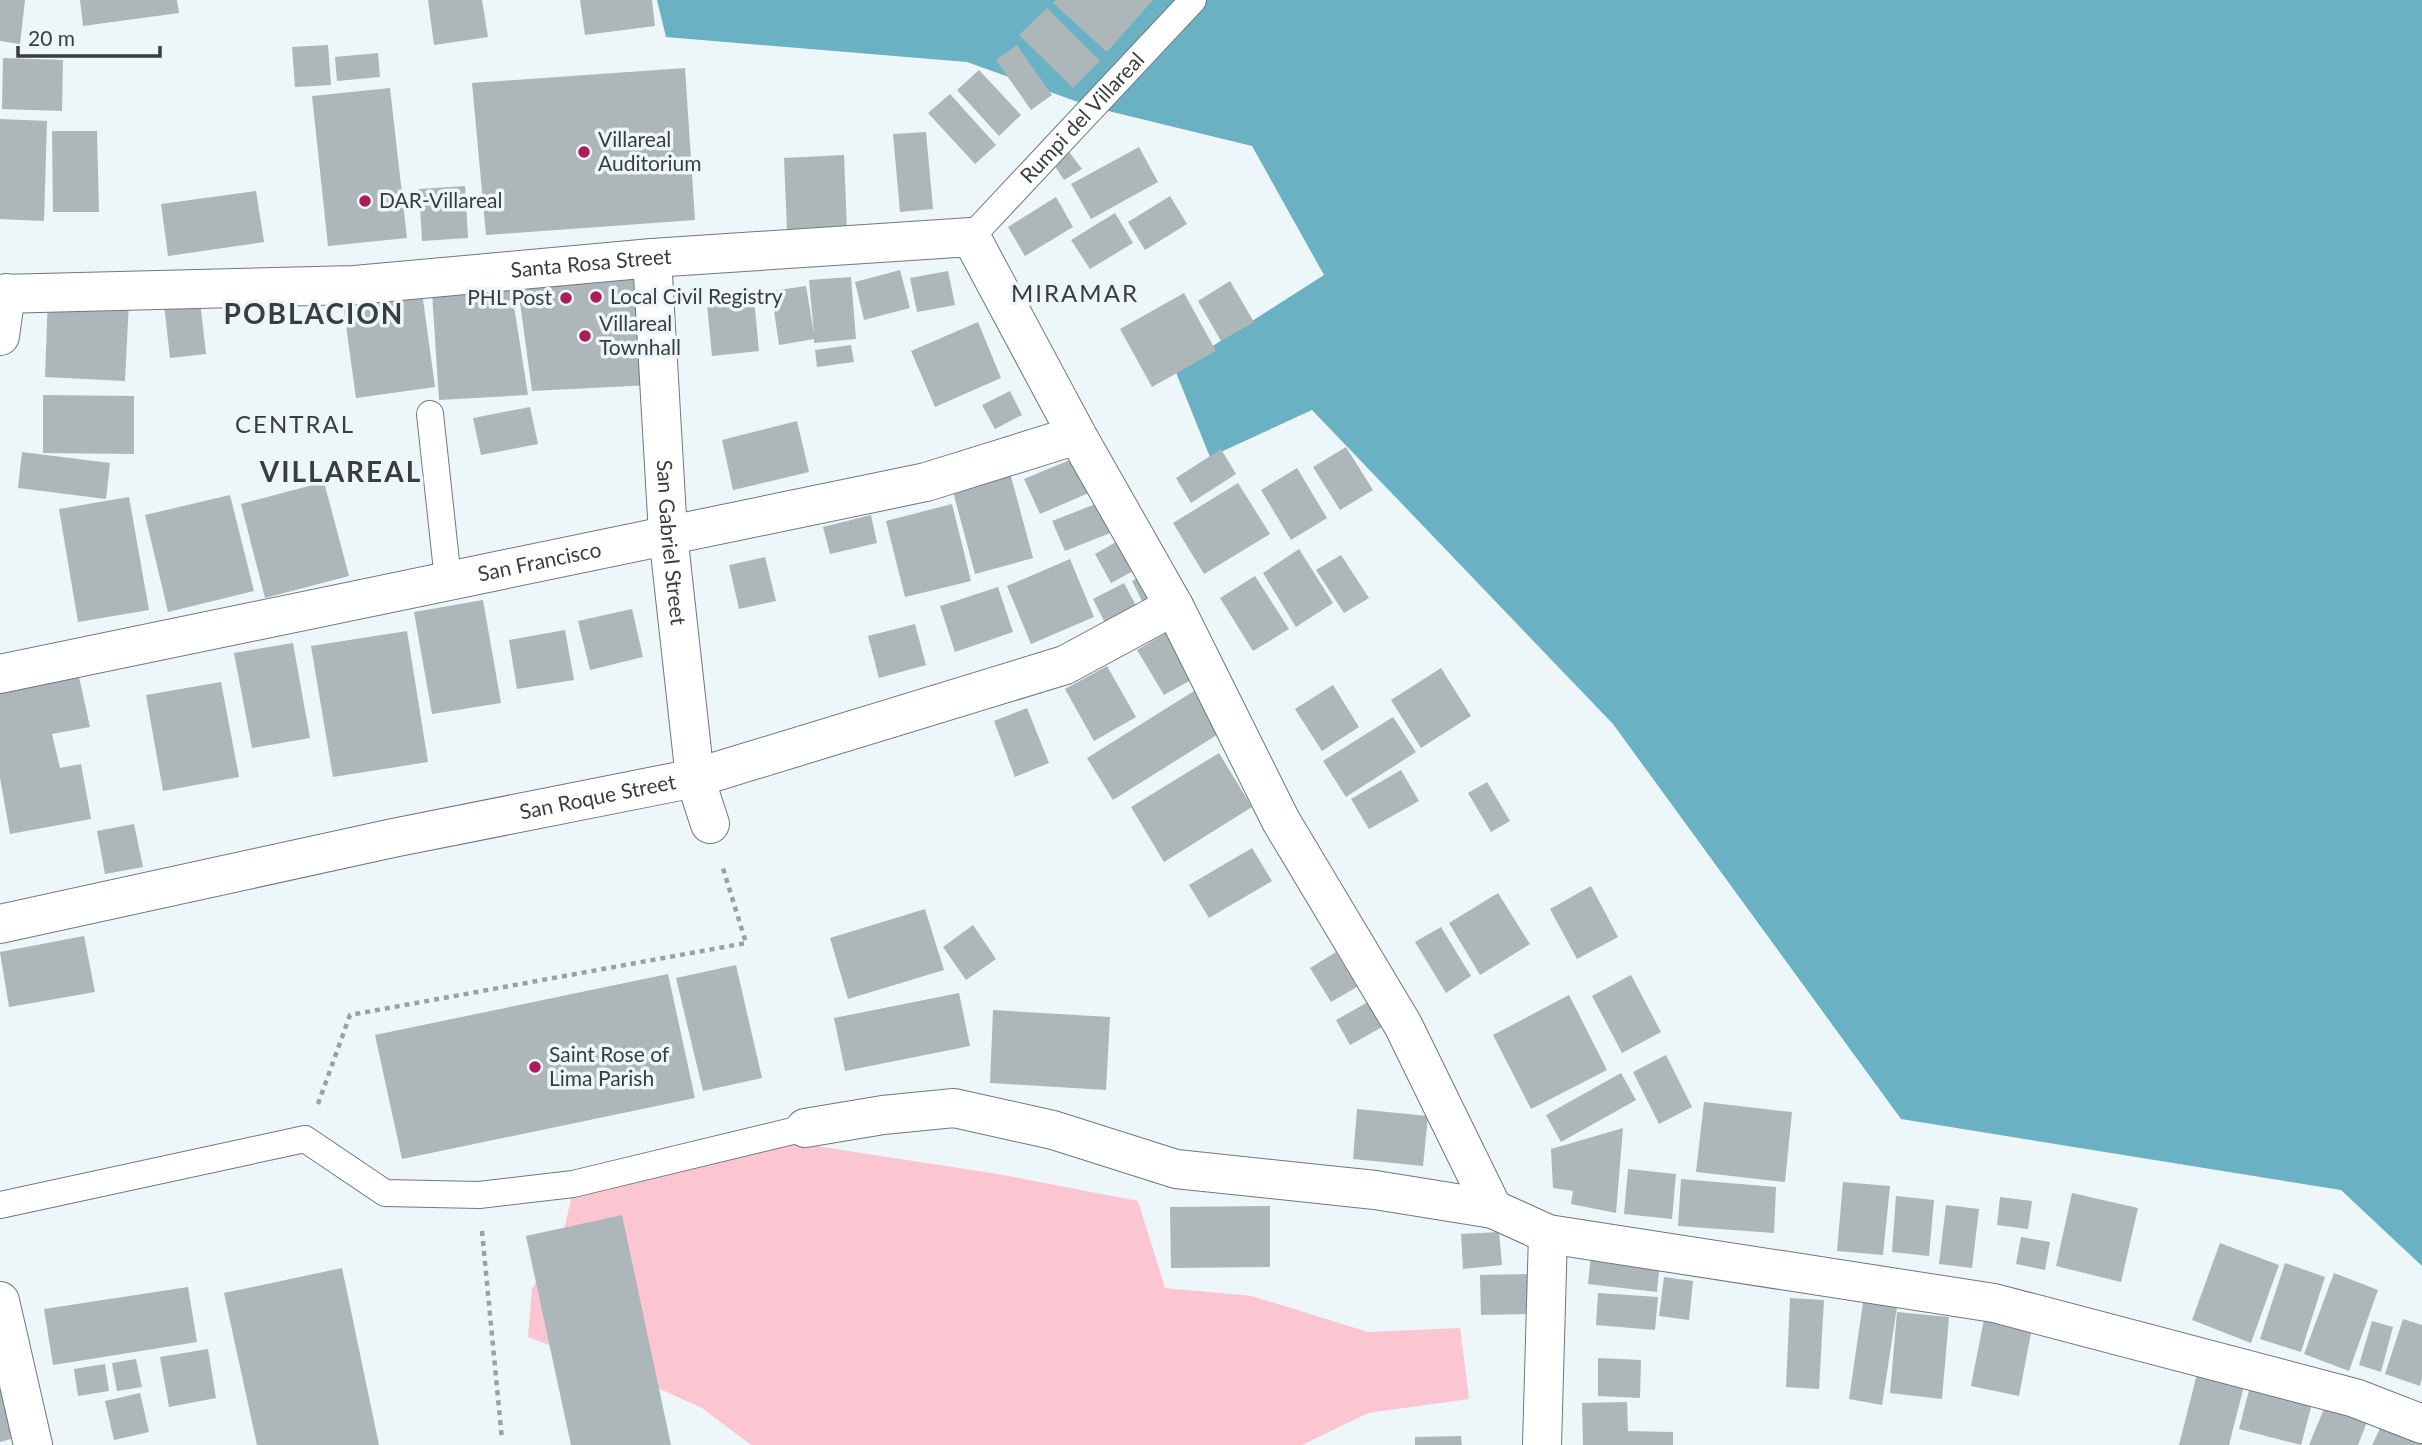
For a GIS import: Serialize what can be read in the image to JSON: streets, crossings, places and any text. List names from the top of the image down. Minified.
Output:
{"streets":{"street":["Santa Rosa Street","San Gabriel Street","San Francisco","San Roque Street"],"lane":["Rumpi del Villareal"]},"crossings":[["Rumpi del Villareal","Santa Rosa Street"],["Santa Rosa Street","San Gabriel Street"],["San Gabriel Street","San Francisco"],["San Gabriel Street","San Roque Street"]],"districts":["MIRAMAR","POBLACION","CENTRAL","VILLAREAL"],"places":["Villareal Auditorium","DAR-Villareal","Local Civil Registry","PHL Post","Villareal Townhall","Saint Rose of Lima Parish"],"scale_bar":"20 m"}
